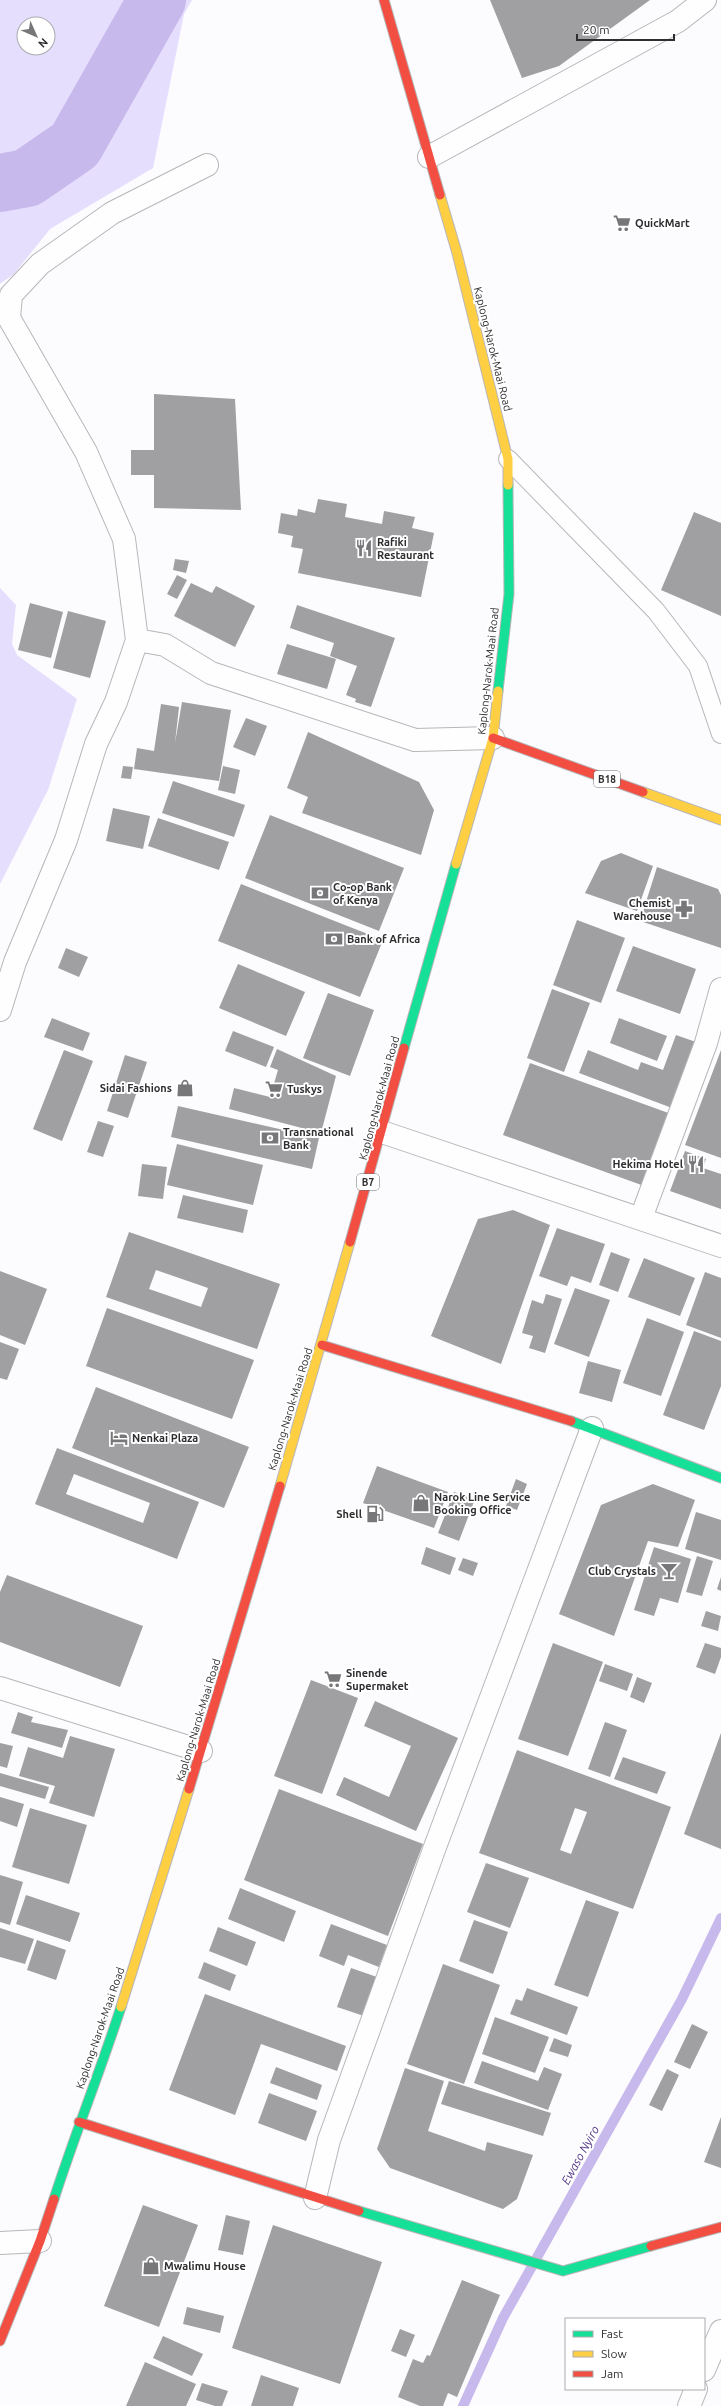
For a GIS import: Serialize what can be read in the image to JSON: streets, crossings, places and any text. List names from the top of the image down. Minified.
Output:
{"streets":{"main road":["Kaplong-Narok-Maai Road","B18","B7"]},"crossings":[["Kaplong-Narok-Maai Road","B18"]],"water":["Ewaso Nyiro"],"places":{"supermarket":["QuickMart","Tuskys","Sinende Supermaket"],"restaurant":["Rafiki Restaurant","Hekima Hotel"],"bank":["Co-op Bank of Kenya","Bank of Africa","Transnational Bank"],"pharmacy":["Chemist Warehouse"],"shop":["Sidai Fashions","Narok Line Service Booking Office","Mwalimu House"],"hotel":["Nenkai Plaza"],"fuel station":["Shell"],"bar":["Club Crystals"]},"legend":["Fast","Slow","Jam"],"scale_bar":"20 m","north":"bottom right"}
